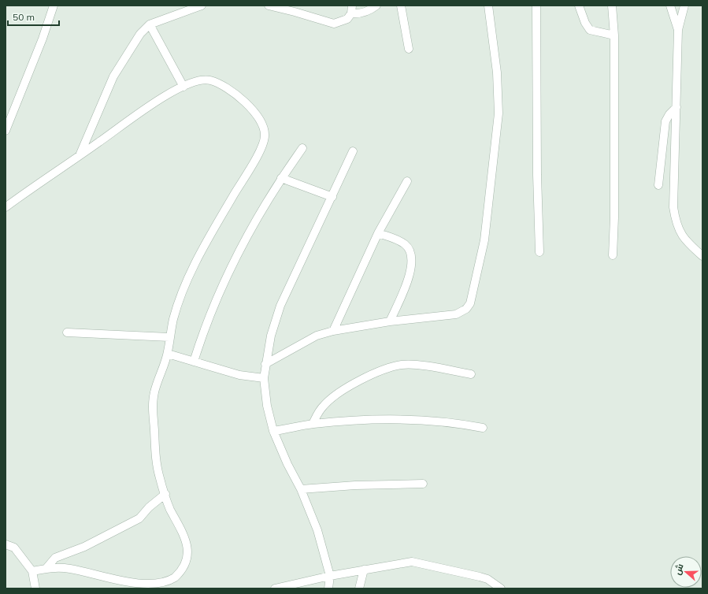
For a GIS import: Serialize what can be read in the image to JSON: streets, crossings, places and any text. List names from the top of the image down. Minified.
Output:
{"scale_bar":"50 m","north":"left"}
